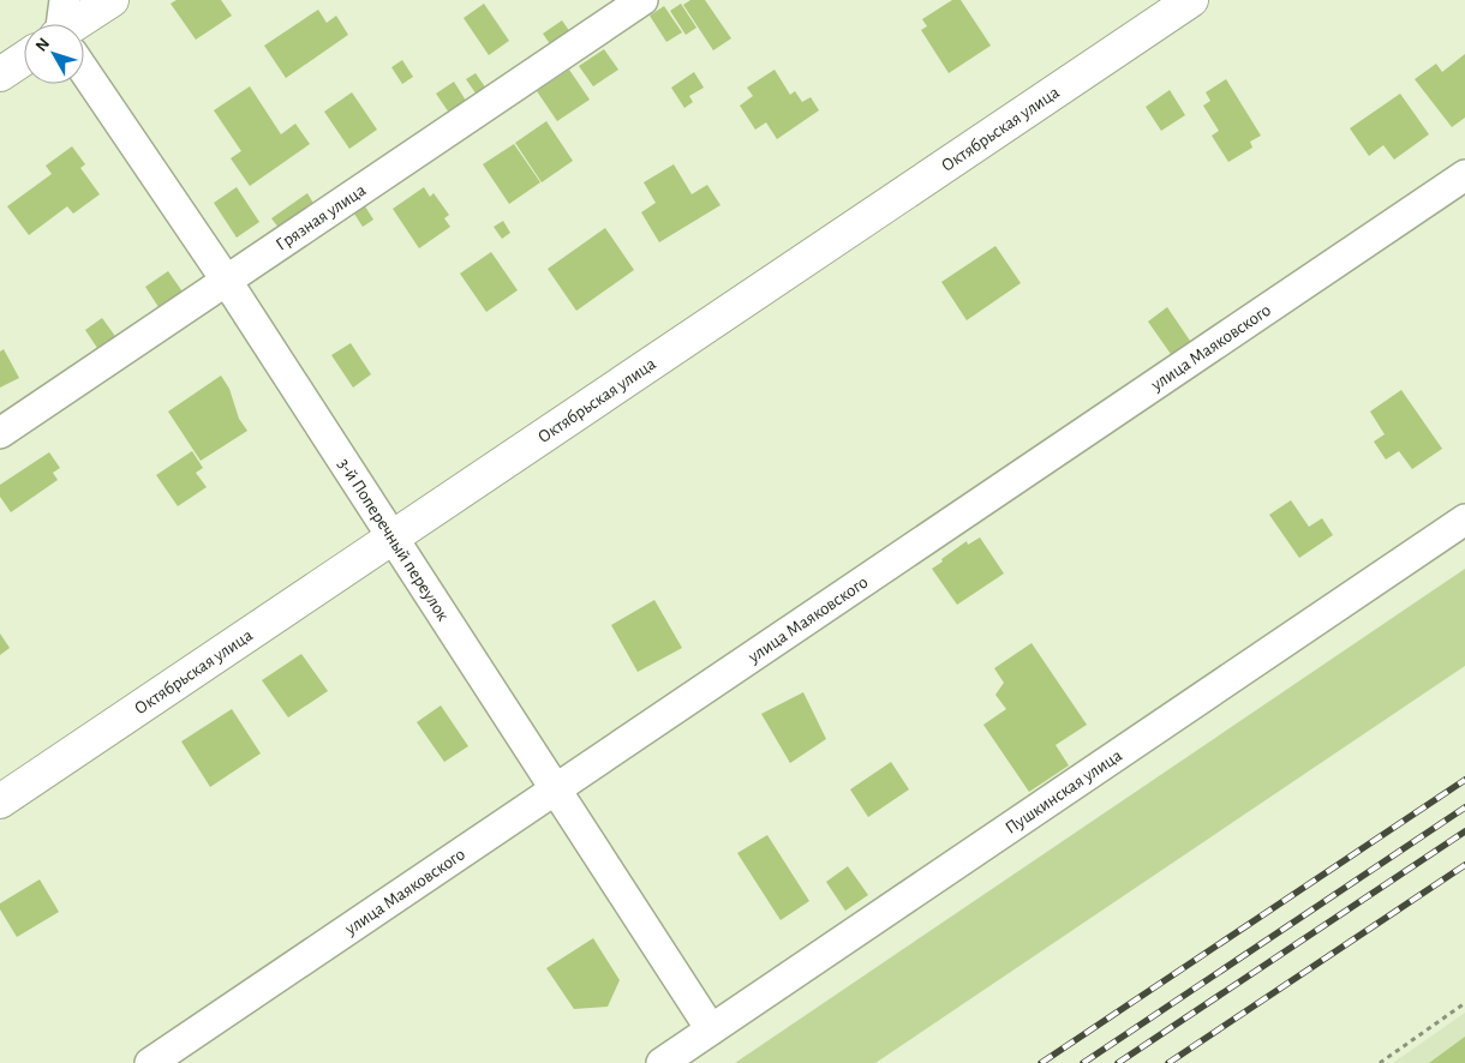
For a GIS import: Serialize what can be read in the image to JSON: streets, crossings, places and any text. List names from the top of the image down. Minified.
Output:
{"streets":{"street":["Октябрьская улица","Грязная улица","улица Маяковского","3-й Поперечный переулок","Пушкинская улица"]},"crossings":[["Октябрьская улица","3-й Поперечный переулок"],["Грязная улица","3-й Поперечный переулок"],["улица Маяковского","3-й Поперечный переулок"],["3-й Поперечный переулок","Пушкинская улица"]],"north":"top left"}
